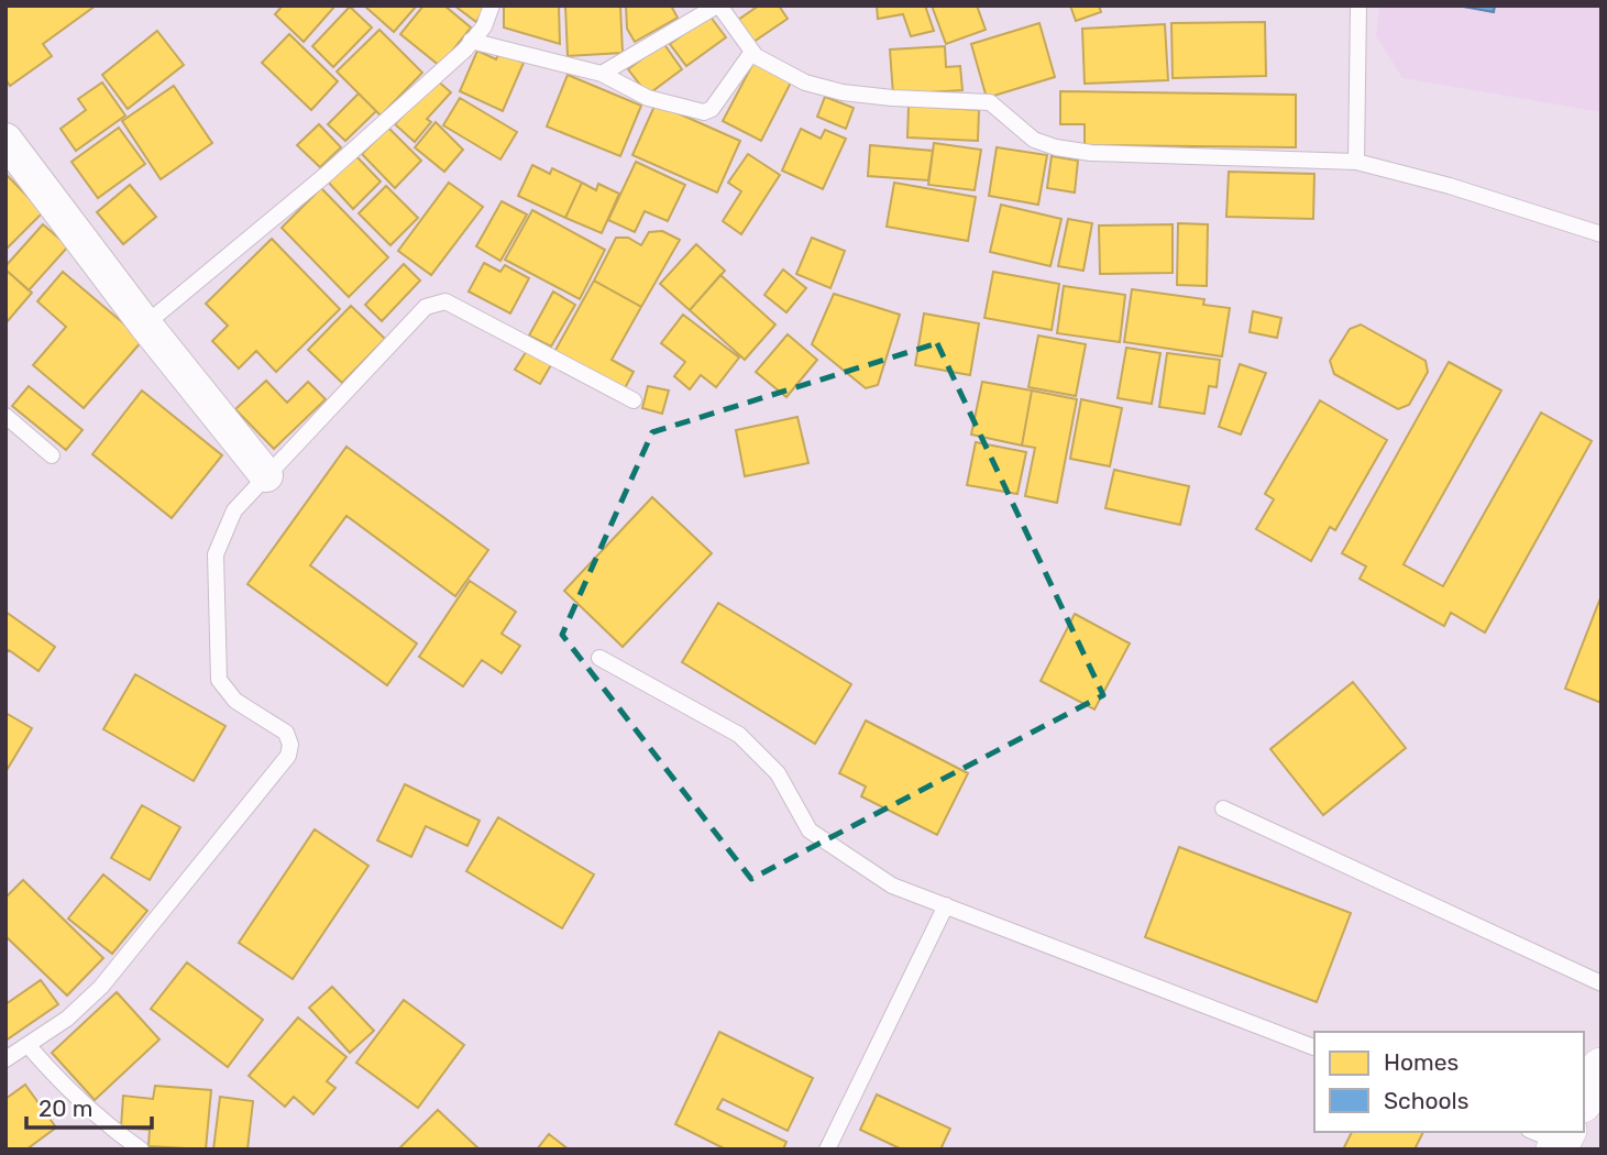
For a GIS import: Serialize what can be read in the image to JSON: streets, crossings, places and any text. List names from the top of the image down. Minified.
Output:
{"legend":["Homes","Schools"],"scale_bar":"20 m"}
